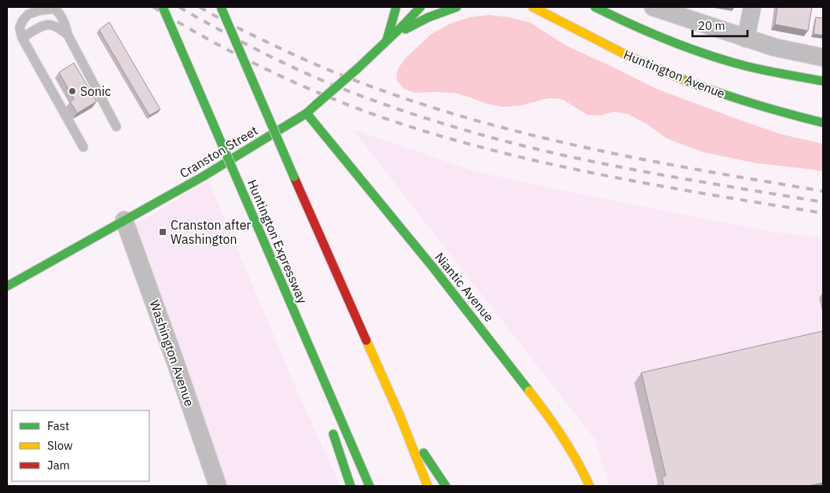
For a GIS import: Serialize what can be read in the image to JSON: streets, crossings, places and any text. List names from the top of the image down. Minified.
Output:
{"streets":{"main road":["Huntington Avenue","Cranston Street","Huntington Expressway","Niantic Avenue"],"street":["Washington Avenue"]},"crossings":[["Cranston Street","Niantic Avenue"],["Cranston Street","Washington Avenue"]],"places":{"other":["Sonic"],"transit":["Cranston after Washington"]},"legend":["Fast","Slow","Jam"],"scale_bar":"20 m"}
